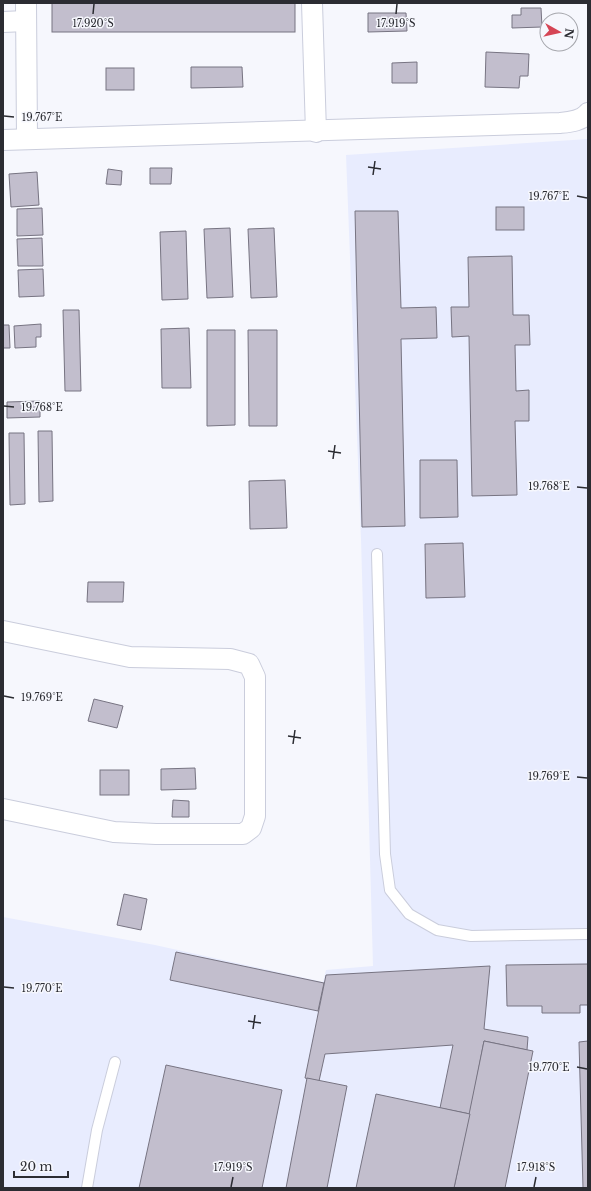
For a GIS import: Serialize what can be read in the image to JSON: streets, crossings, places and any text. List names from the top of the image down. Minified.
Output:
{"scale_bar":"20 m","north":"right","coordinates":["17.920°S","17.919°S","19.767°E","19.768°E","19.769°E","19.770°E","17.918°S"]}
